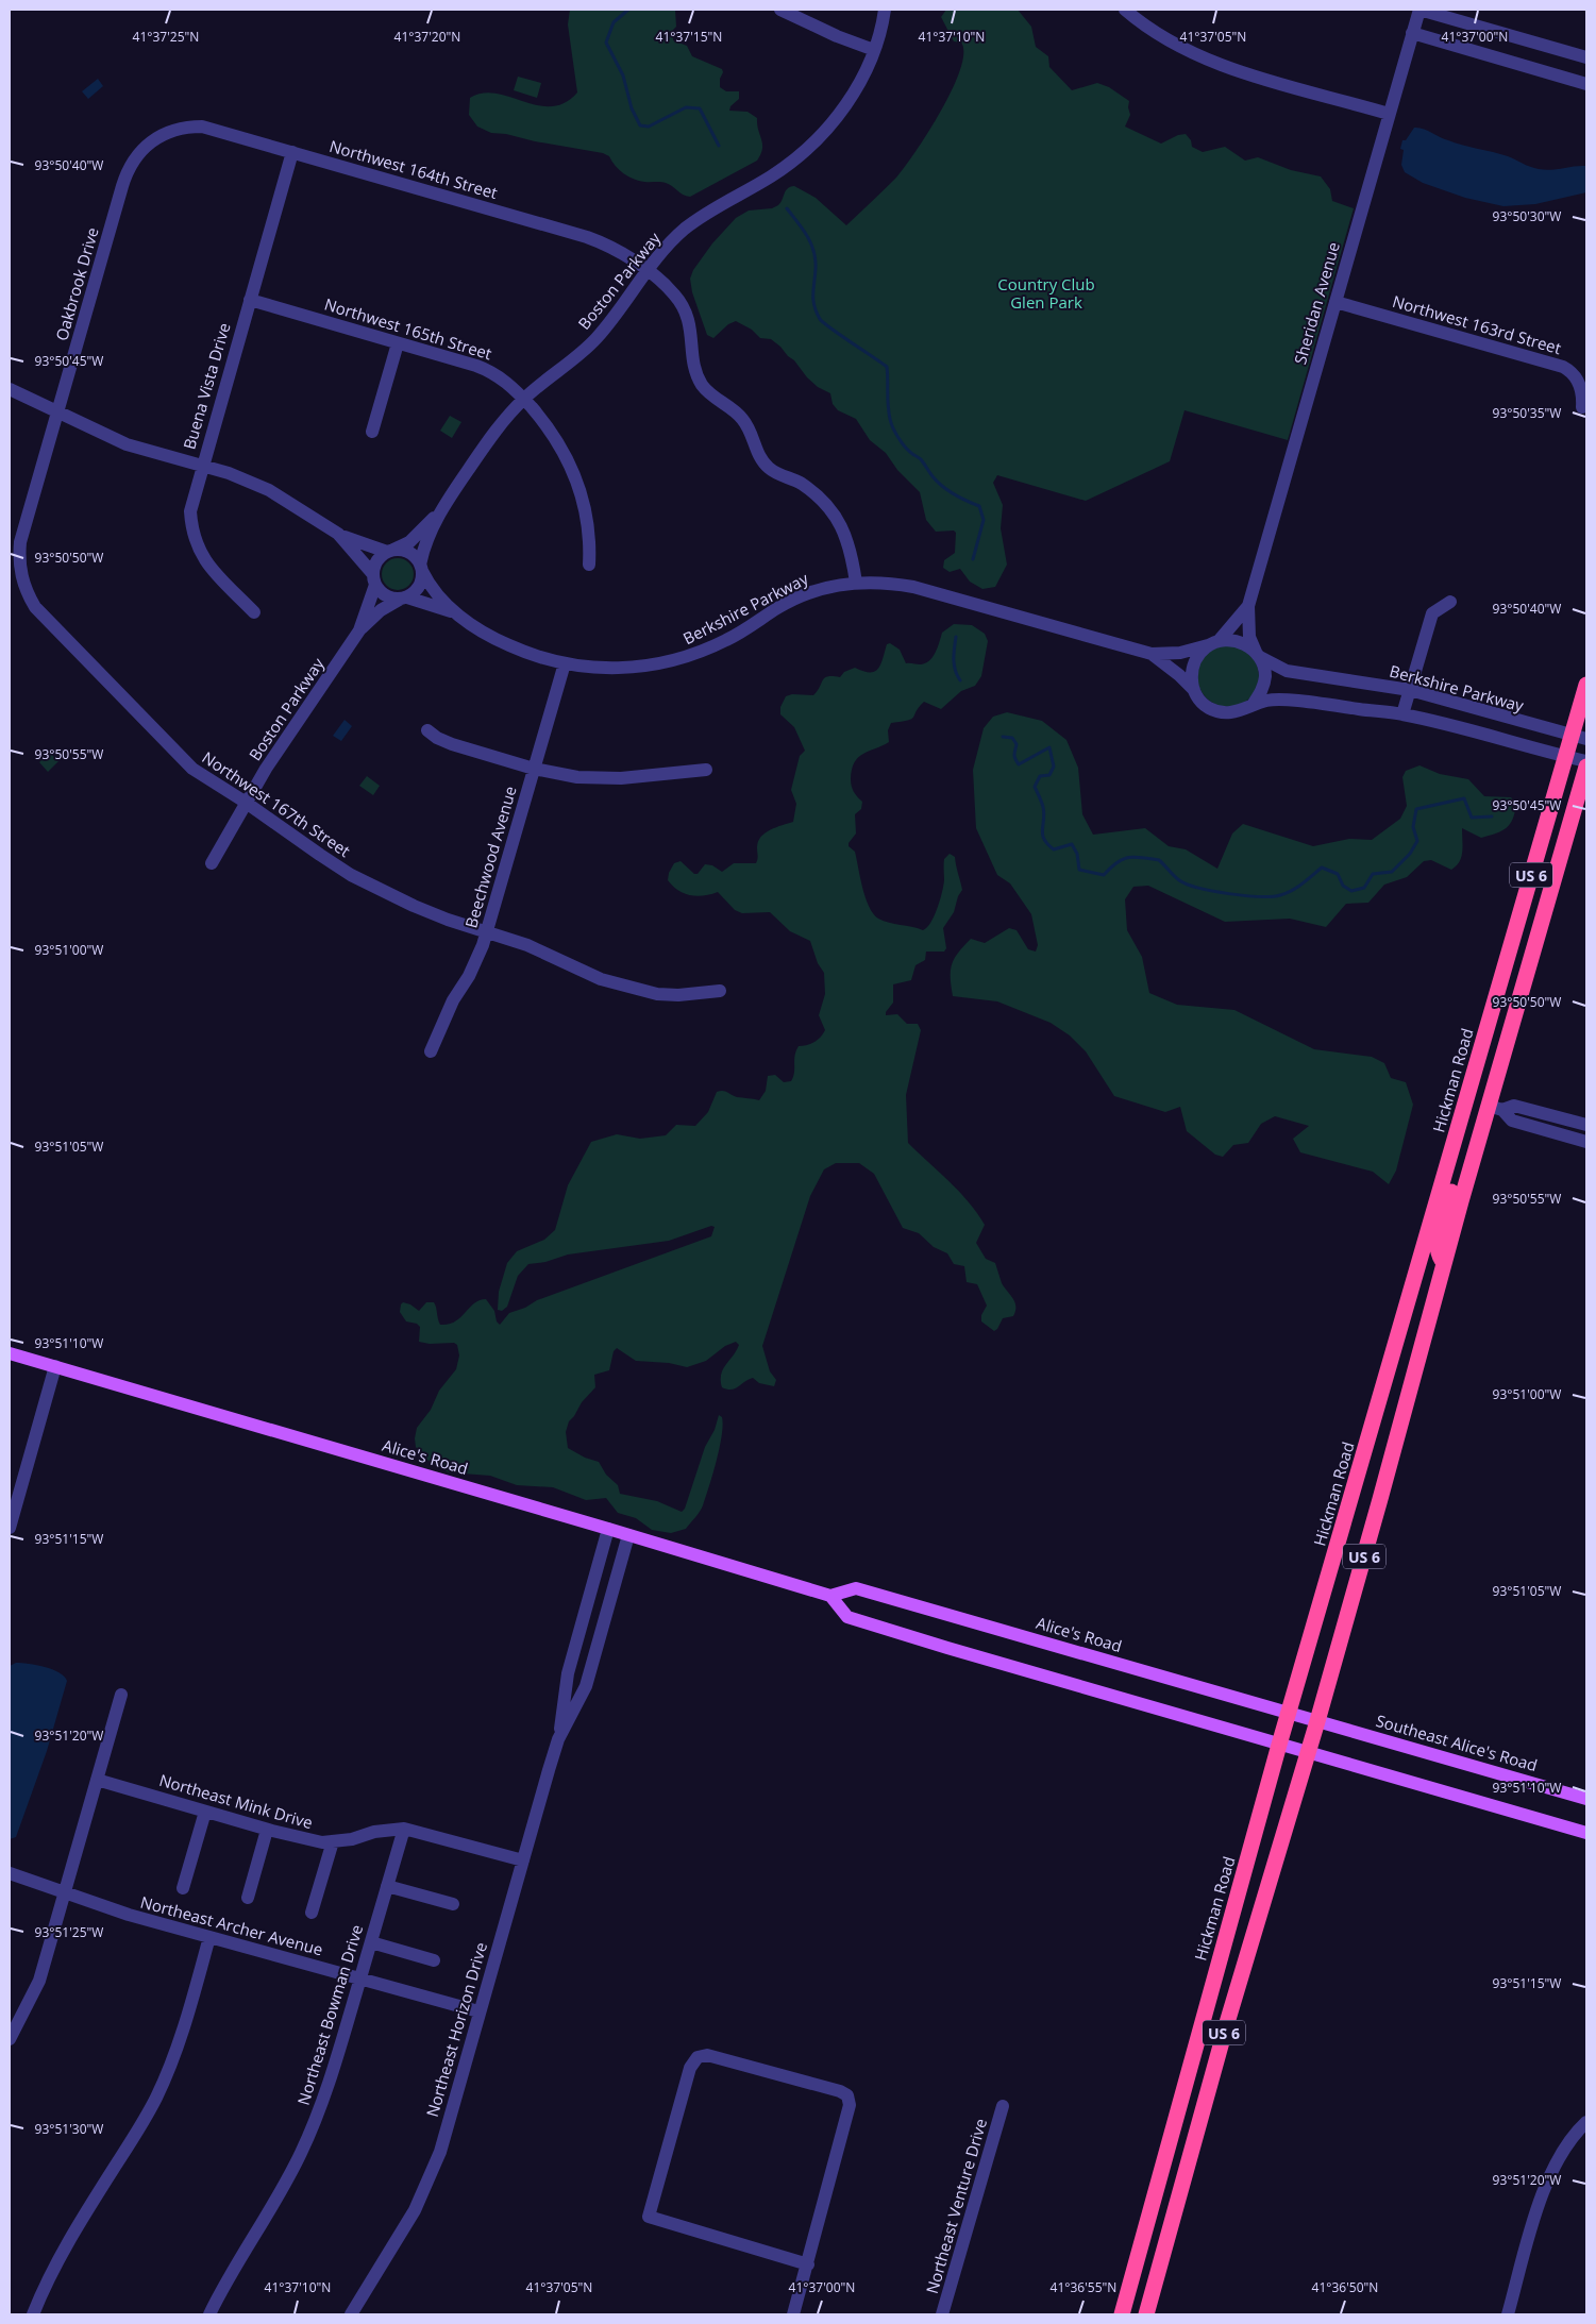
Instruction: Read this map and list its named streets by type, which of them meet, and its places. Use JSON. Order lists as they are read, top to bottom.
{
  "streets": {
    "highway": ["US 6", "Hickman Road"],
    "main road": ["Alice's Road", "Southeast Alice's Road"],
    "street": [
      "Northwest 164th Street",
      "Boston Parkway",
      "Oakbrook Drive",
      "Sheridan Avenue",
      "Northwest 163rd Street",
      "Northwest 165th Street",
      "Buena Vista Drive",
      "Berkshire Parkway",
      "Northwest 167th Street",
      "Beechwood Avenue",
      "Northeast Mink Drive",
      "Northeast Archer Avenue",
      "Northeast Bowman Drive",
      "Northeast Horizon Drive",
      "Northeast Venture Drive"
    ]
  },
  "crossings": [
    ["Northwest 164th Street", "Boston Parkway"],
    ["Northwest 164th Street", "Oakbrook Drive"],
    ["Northwest 164th Street", "Buena Vista Drive"],
    ["Northwest 164th Street", "Berkshire Parkway"],
    ["Boston Parkway", "Northwest 165th Street"],
    ["Boston Parkway", "Berkshire Parkway"],
    ["Boston Parkway", "Northwest 167th Street"],
    ["Oakbrook Drive", "Northwest 167th Street"],
    ["Sheridan Avenue", "Northwest 163rd Street"],
    ["Sheridan Avenue", "Berkshire Parkway"],
    ["Northwest 165th Street", "Buena Vista Drive"],
    ["Berkshire Parkway", "Beechwood Avenue"],
    ["Berkshire Parkway", "Hickman Road"],
    ["Northwest 167th Street", "Beechwood Avenue"],
    ["US 6", "Alice's Road"],
    ["US 6", "Southeast Alice's Road"],
    ["Hickman Road", "Alice's Road"],
    ["Alice's Road", "Southeast Alice's Road"],
    ["Alice's Road", "Northeast Horizon Drive"],
    ["Northeast Mink Drive", "Northeast Bowman Drive"],
    ["Northeast Mink Drive", "Northeast Horizon Drive"],
    ["Northeast Archer Avenue", "Northeast Bowman Drive"],
    ["Northeast Archer Avenue", "Northeast Horizon Drive"]
  ],
  "parks": ["Country Club Glen Park"],
  "coordinates": [
    "41°37'25\"N",
    "41°37'20\"N",
    "41°37'15\"N",
    "41°37'10\"N",
    "41°37'05\"N",
    "41°37'00\"N",
    "93°50'40\"W",
    "93°50'30\"W",
    "93°50'45\"W",
    "93°50'35\"W",
    "93°50'50\"W",
    "93°50'55\"W",
    "93°51'00\"W",
    "93°51'05\"W",
    "93°51'10\"W",
    "93°51'15\"W",
    "93°51'20\"W",
    "93°51'25\"W",
    "93°51'30\"W",
    "41°36'55\"N",
    "41°36'50\"N"
  ]
}
